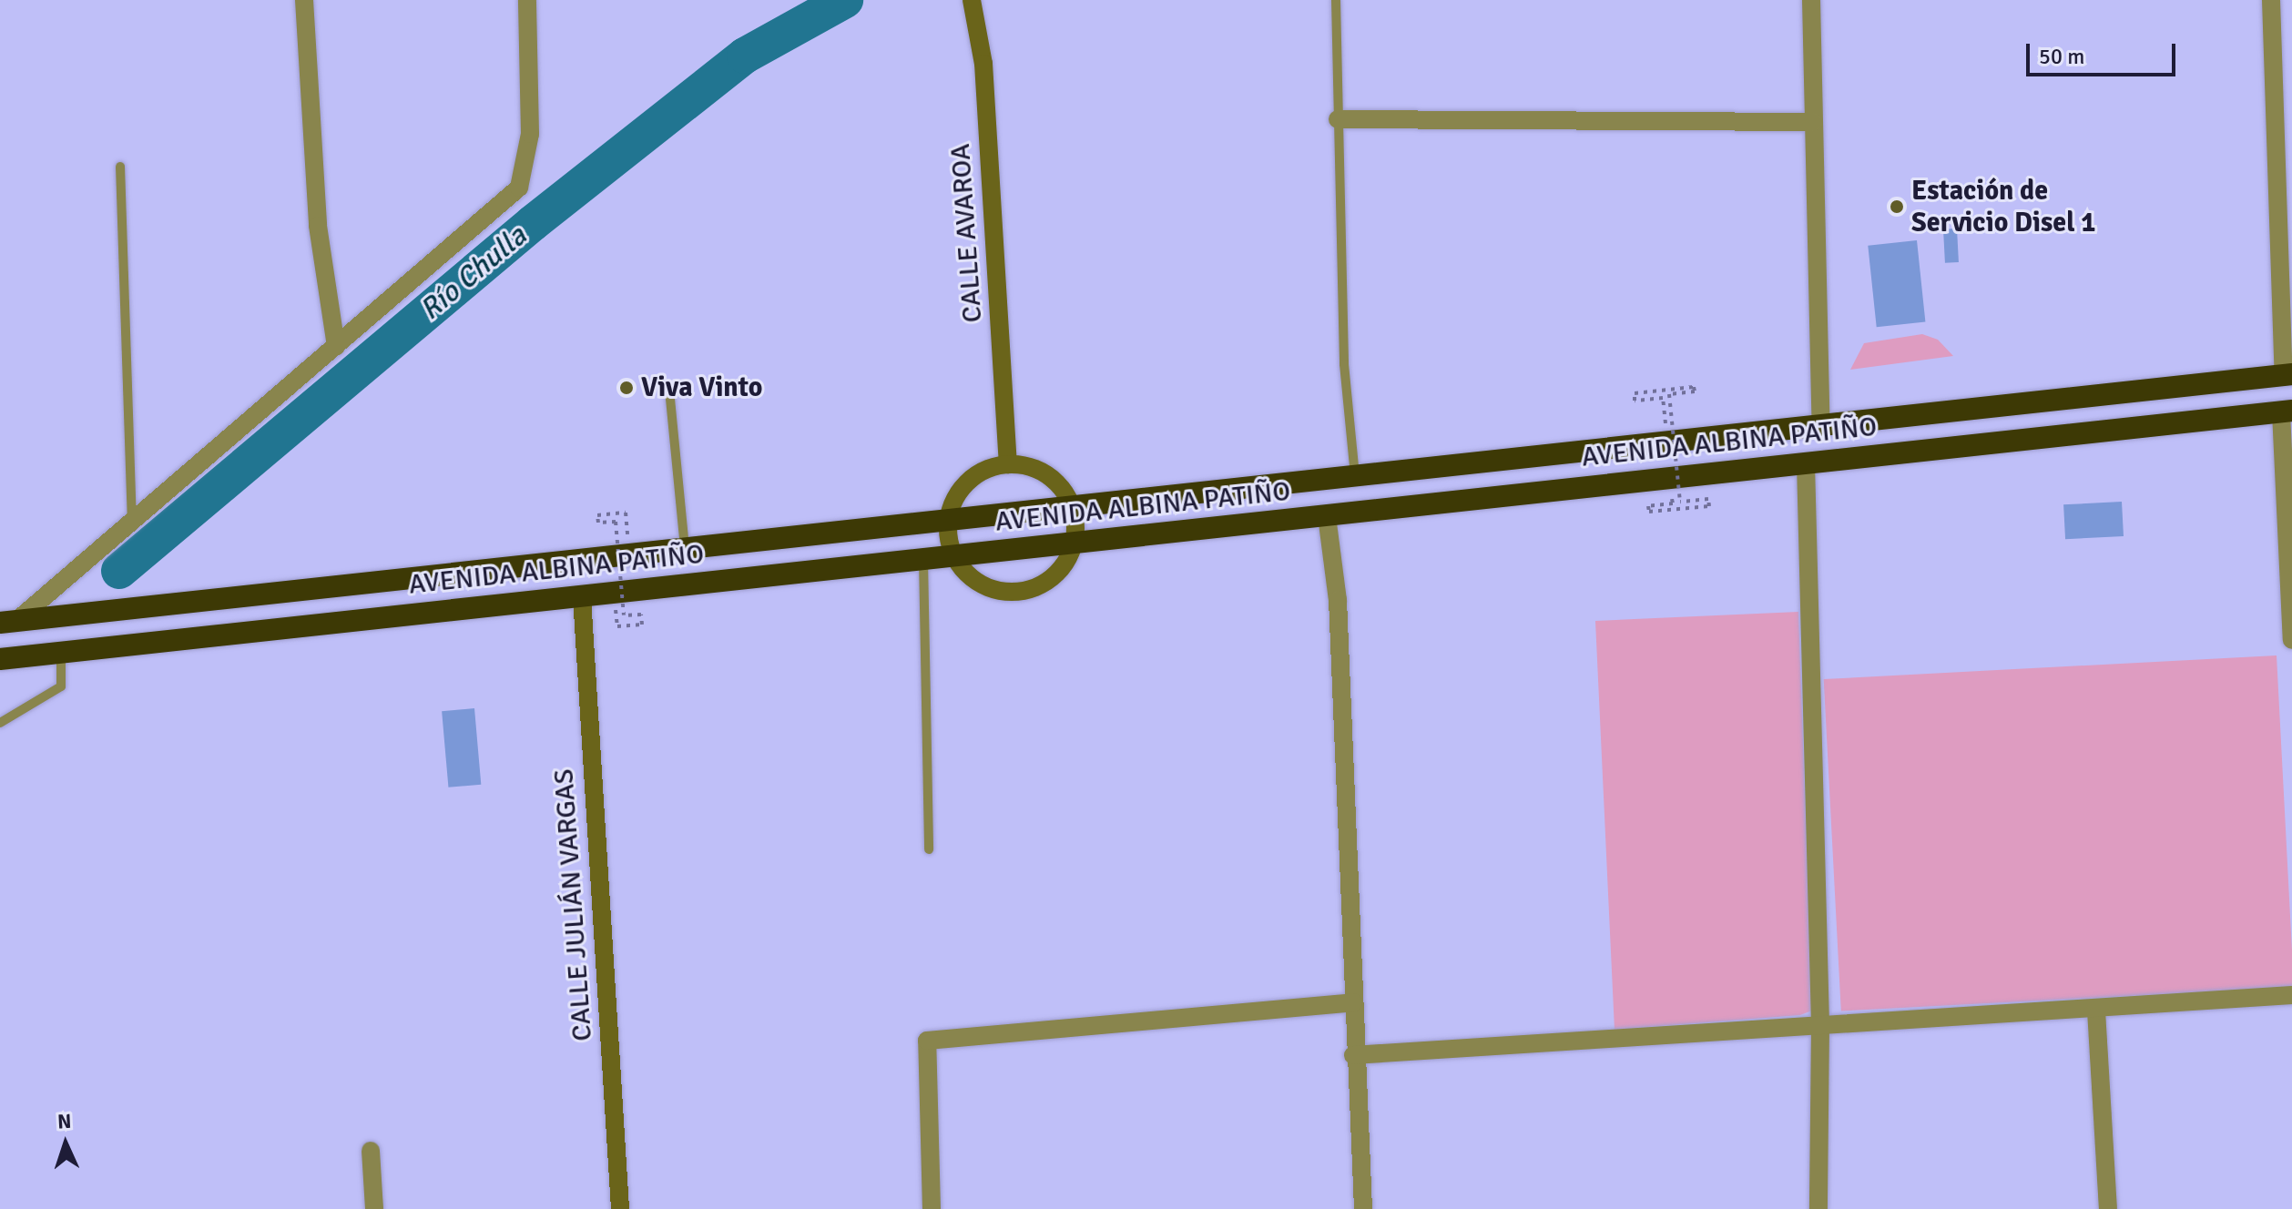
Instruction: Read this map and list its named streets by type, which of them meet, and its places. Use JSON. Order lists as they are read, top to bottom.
{
  "streets": {
    "highway": ["AVENIDA ALBINA PATIÑO"],
    "main road": ["CALLE AVAROA", "CALLE JULIÁN VARGAS"]
  },
  "crossings": [
    ["AVENIDA ALBINA PATIÑO", "CALLE JULIÁN VARGAS"]
  ],
  "water": ["Río Chulla"],
  "places": ["Estación de Servicio Disel 1", "Viva Vinto"],
  "scale_bar": "50 m",
  "north": "top"
}
